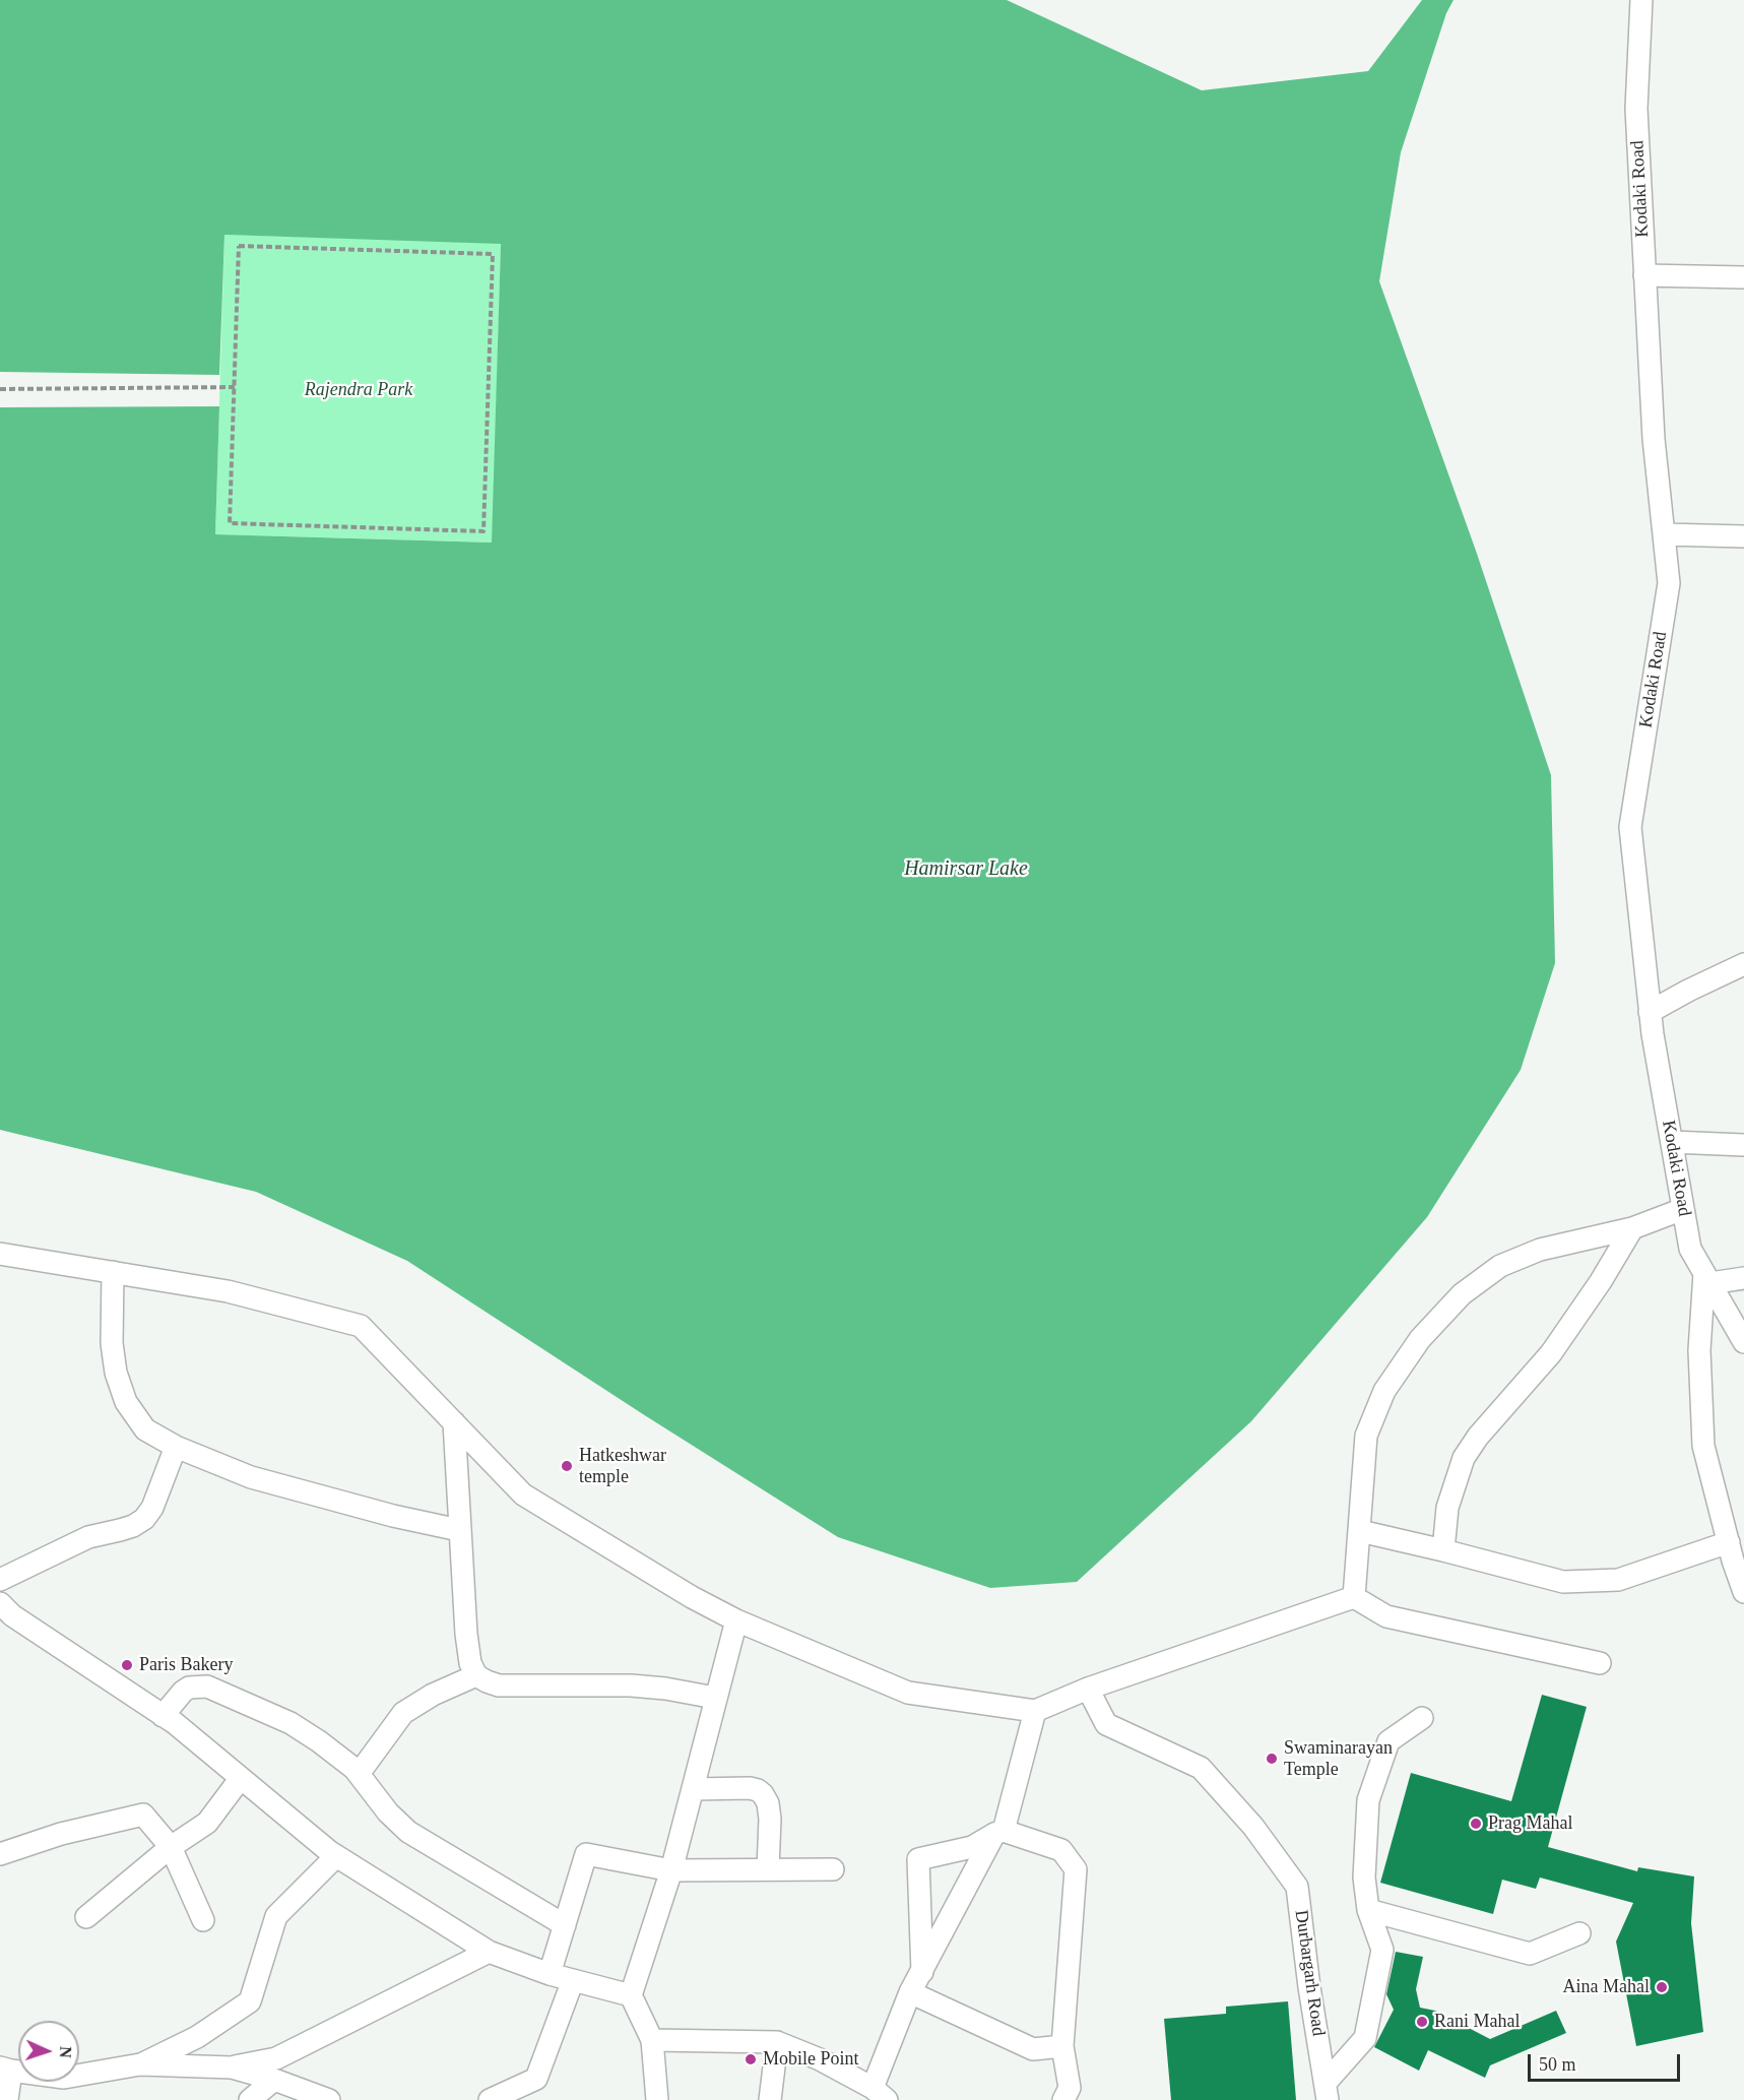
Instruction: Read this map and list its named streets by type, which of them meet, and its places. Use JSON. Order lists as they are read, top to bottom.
{
  "streets": {
    "street": ["Kodaki Road", "Durbargarh Road"]
  },
  "water": ["Hamirsar Lake"],
  "parks": ["Rajendra Park"],
  "places": [
    "Hatkeshwar temple",
    "Paris Bakery",
    "Swaminarayan Temple",
    "Prag Mahal",
    "Aina Mahal",
    "Rani Mahal",
    "Mobile Point"
  ],
  "scale_bar": "50 m",
  "north": "right"
}
